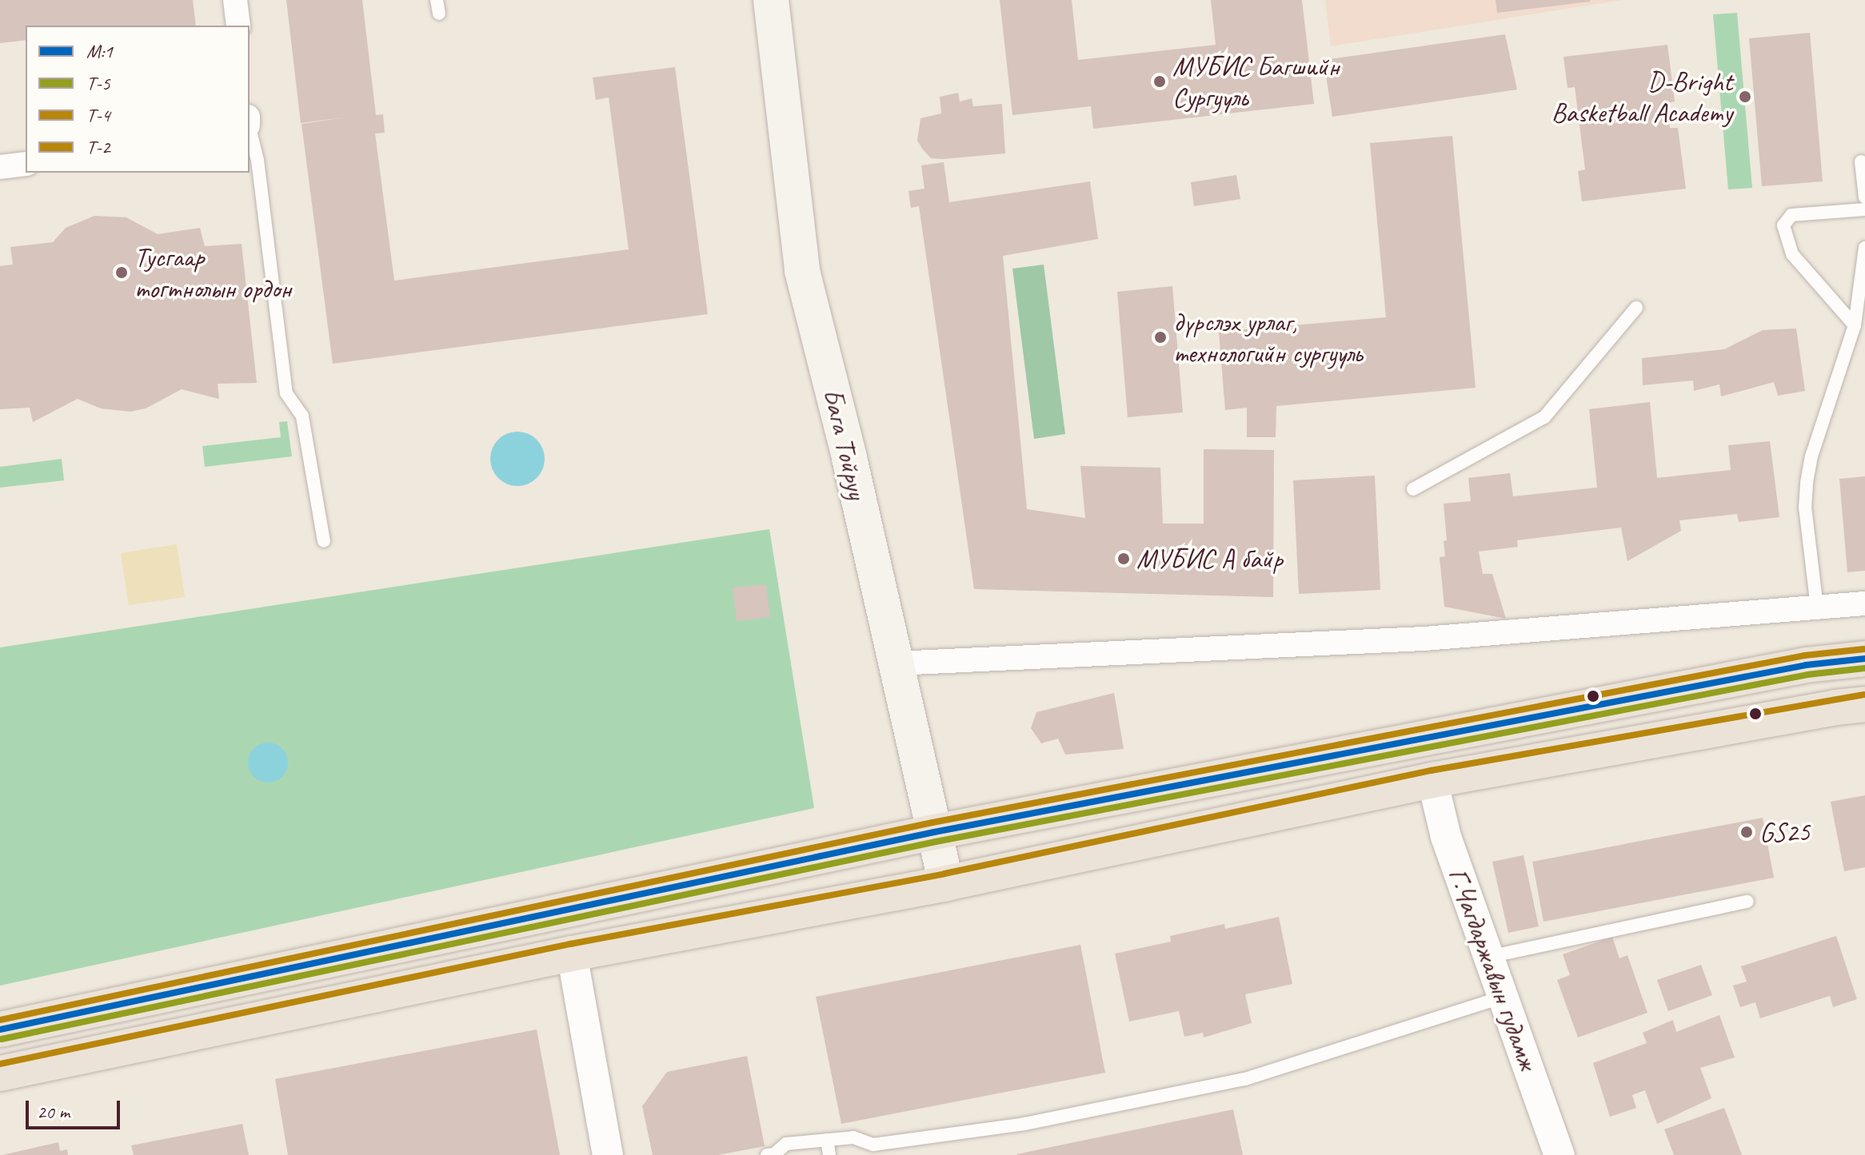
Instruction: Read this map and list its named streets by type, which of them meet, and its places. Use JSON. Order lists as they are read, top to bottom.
{
  "streets": {
    "main road": ["Бага Тойруу"],
    "street": ["Г.Чагдаржавын гудамж"]
  },
  "places": [
    "МУБИС Багшийн Сургууль",
    "D-Bright Basketball Academy",
    "Тусгаар тогтнолын ордон",
    "дүрслэх урлаг, технологийн сургууль",
    "МУБИС А байр",
    "GS25"
  ],
  "lines": [
    "transit line Т-4",
    "transit line М:1",
    "transit line Т-5",
    "transit line Т-2"
  ],
  "legend": [
    "М:1",
    "Т-5",
    "Т-4",
    "Т-2"
  ],
  "scale_bar": "20 m"
}
